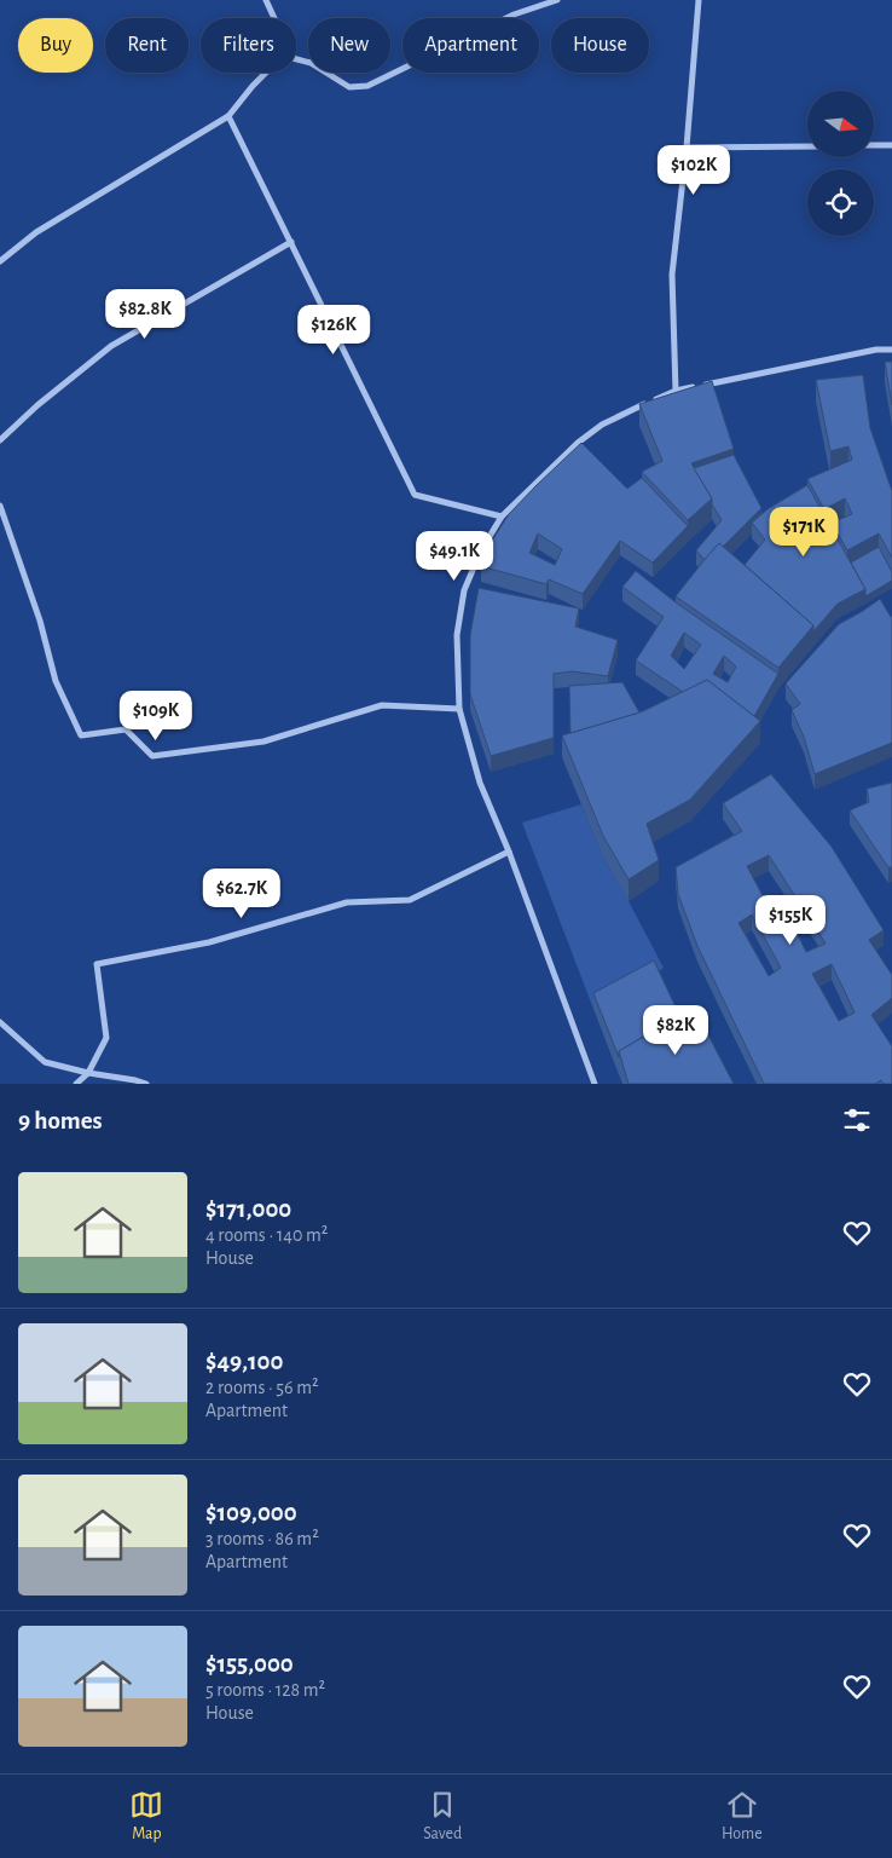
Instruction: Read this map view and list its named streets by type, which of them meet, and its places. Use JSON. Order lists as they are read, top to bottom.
{
  "north": "right",
  "page": {
    "chip": [
      "Buy",
      "Rent",
      "Filters",
      "New",
      "Apartment",
      "House"
    ],
    "price": [
      "$102K",
      "$82.8K",
      "$126K",
      "$171K",
      "$49.1K",
      "$109K",
      "$62.7K",
      "$155K",
      "$82K"
    ],
    "heading": "9 homes",
    "list": [
      {
        "name": "$171,000",
        "note": "4 rooms · 140 m² · House"
      },
      {
        "name": "$49,100",
        "note": "2 rooms · 56 m² · Apartment"
      },
      {
        "name": "$109,000",
        "note": "3 rooms · 86 m² · Apartment"
      },
      {
        "name": "$155,000",
        "note": "5 rooms · 128 m² · House"
      }
    ],
    "tabs": ["Map", "Saved", "Home"]
  }
}
